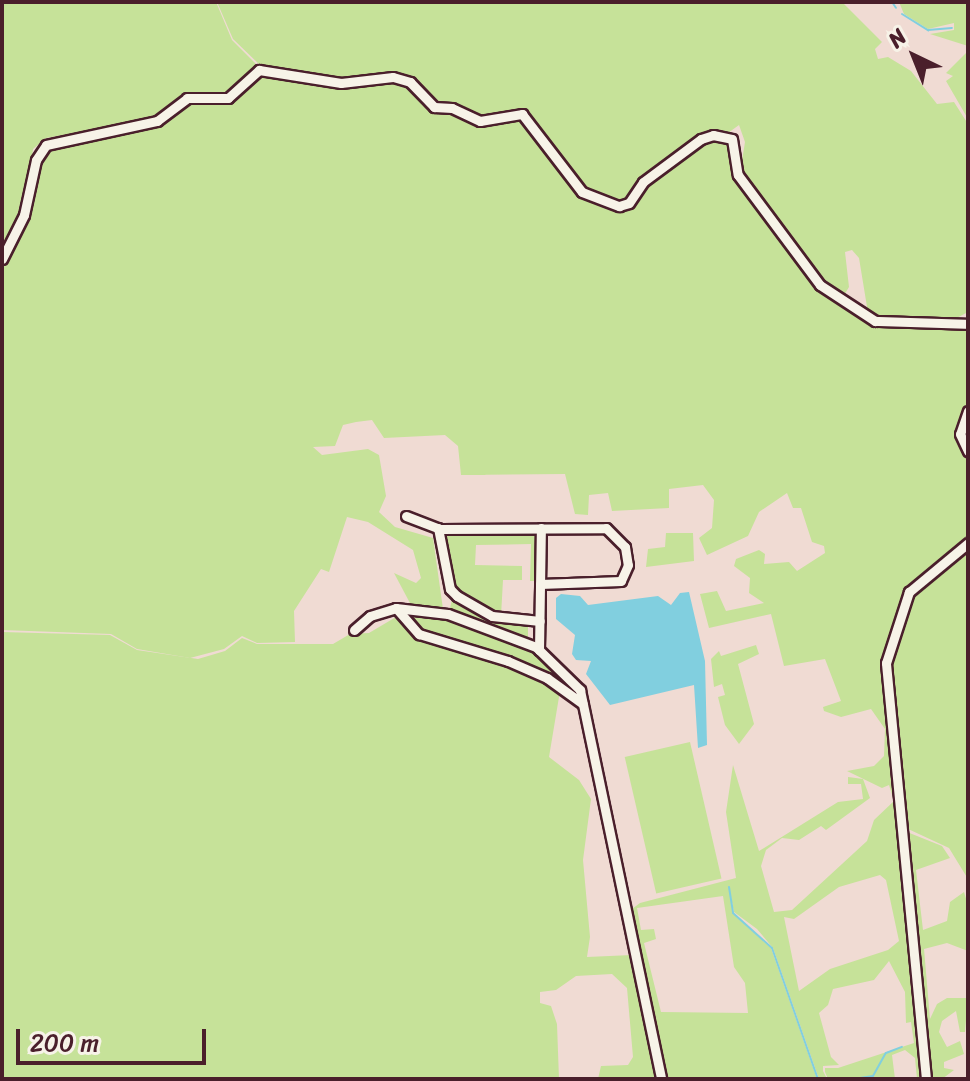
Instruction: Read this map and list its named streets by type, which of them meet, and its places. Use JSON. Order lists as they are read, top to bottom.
{
  "scale_bar": "200 m",
  "north": "top left"
}
